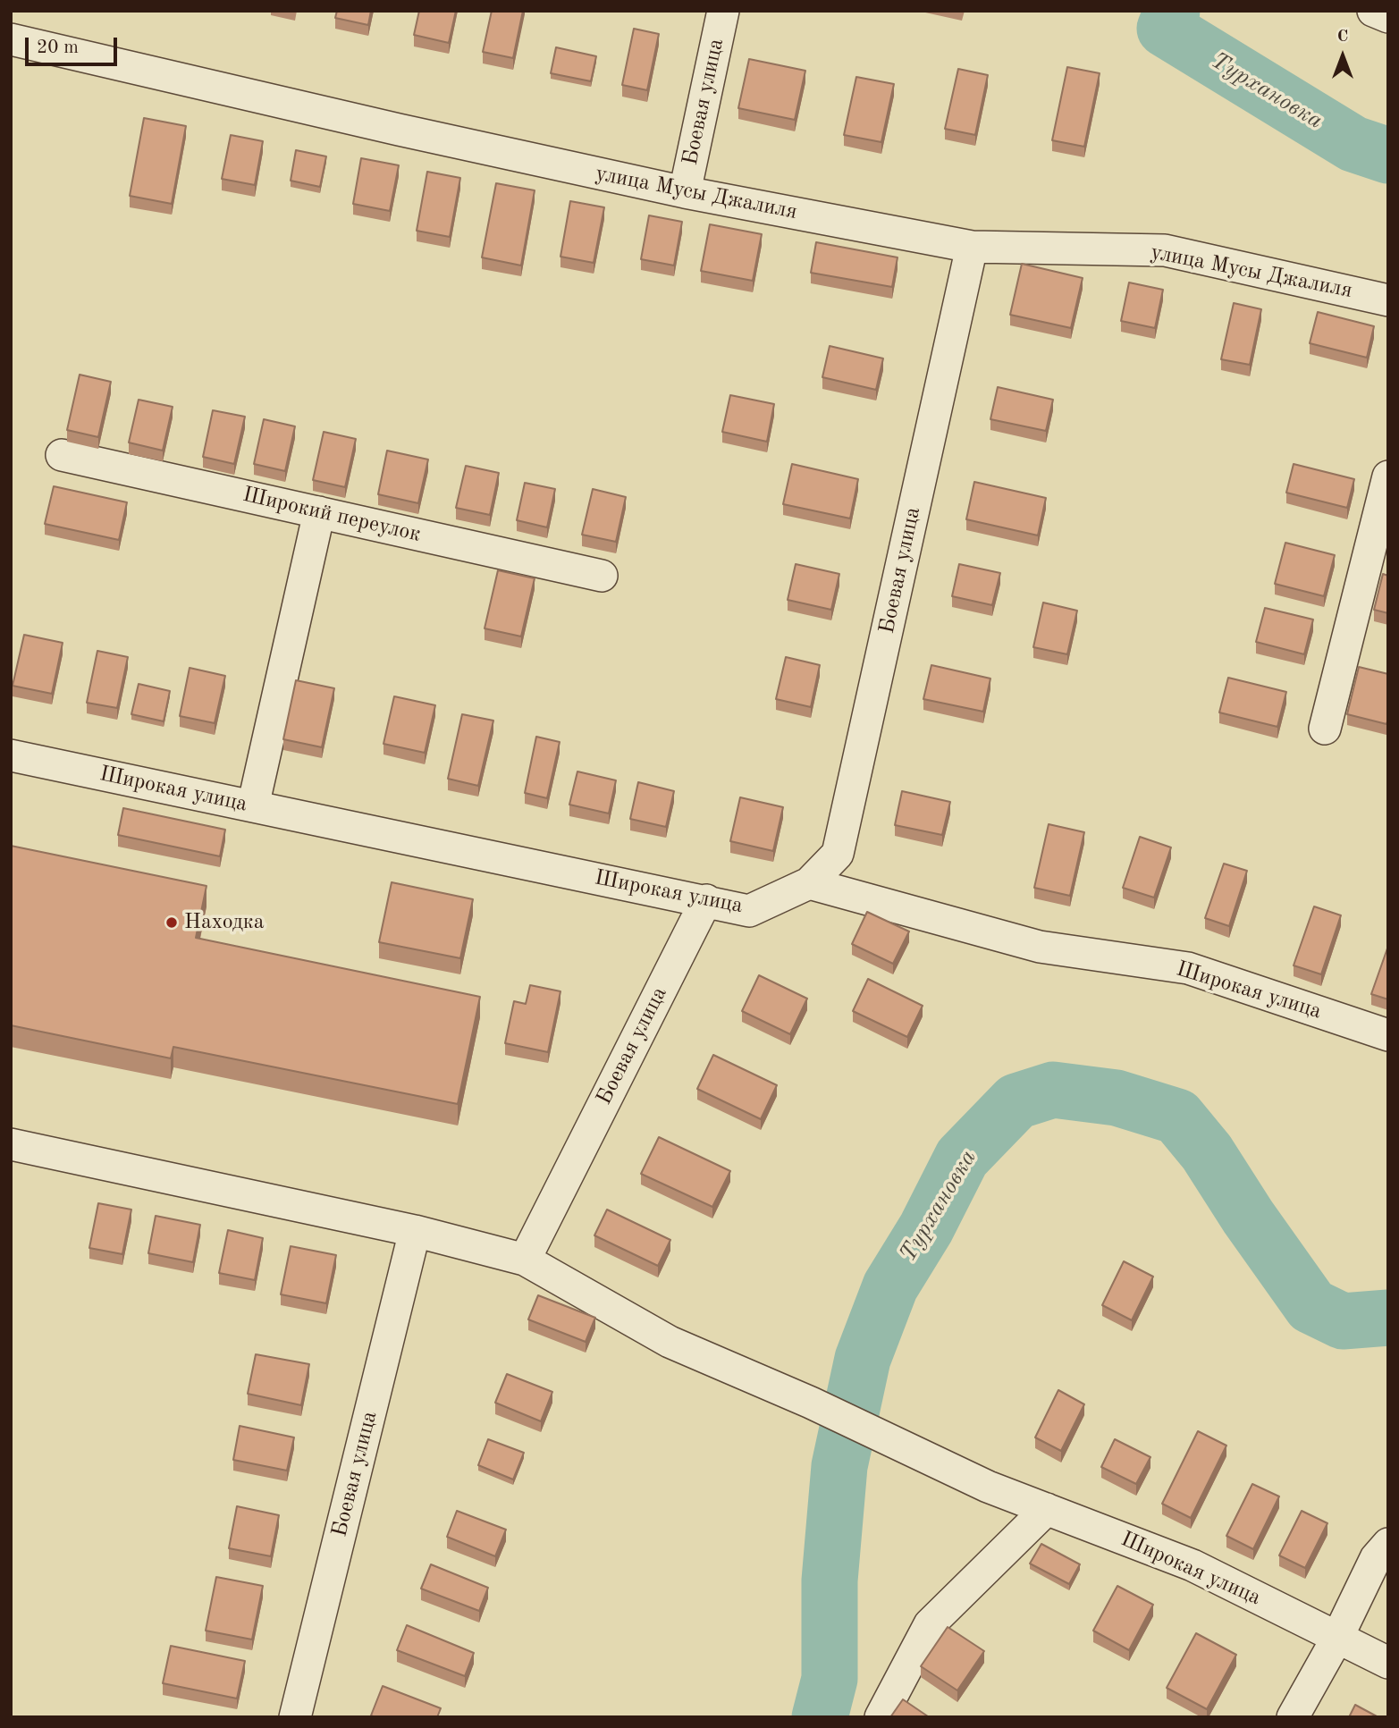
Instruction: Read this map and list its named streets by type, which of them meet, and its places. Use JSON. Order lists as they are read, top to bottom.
{
  "streets": {
    "street": [
      "Боевая улица",
      "улица Мусы Джалиля",
      "Широкий переулок",
      "Широкая улица"
    ]
  },
  "crossings": [
    ["Боевая улица", "улица Мусы Джалиля"],
    ["Боевая улица", "Широкая улица"]
  ],
  "water": ["Турхановка"],
  "places": ["Находка"],
  "scale_bar": "20 m",
  "north": "top"
}
